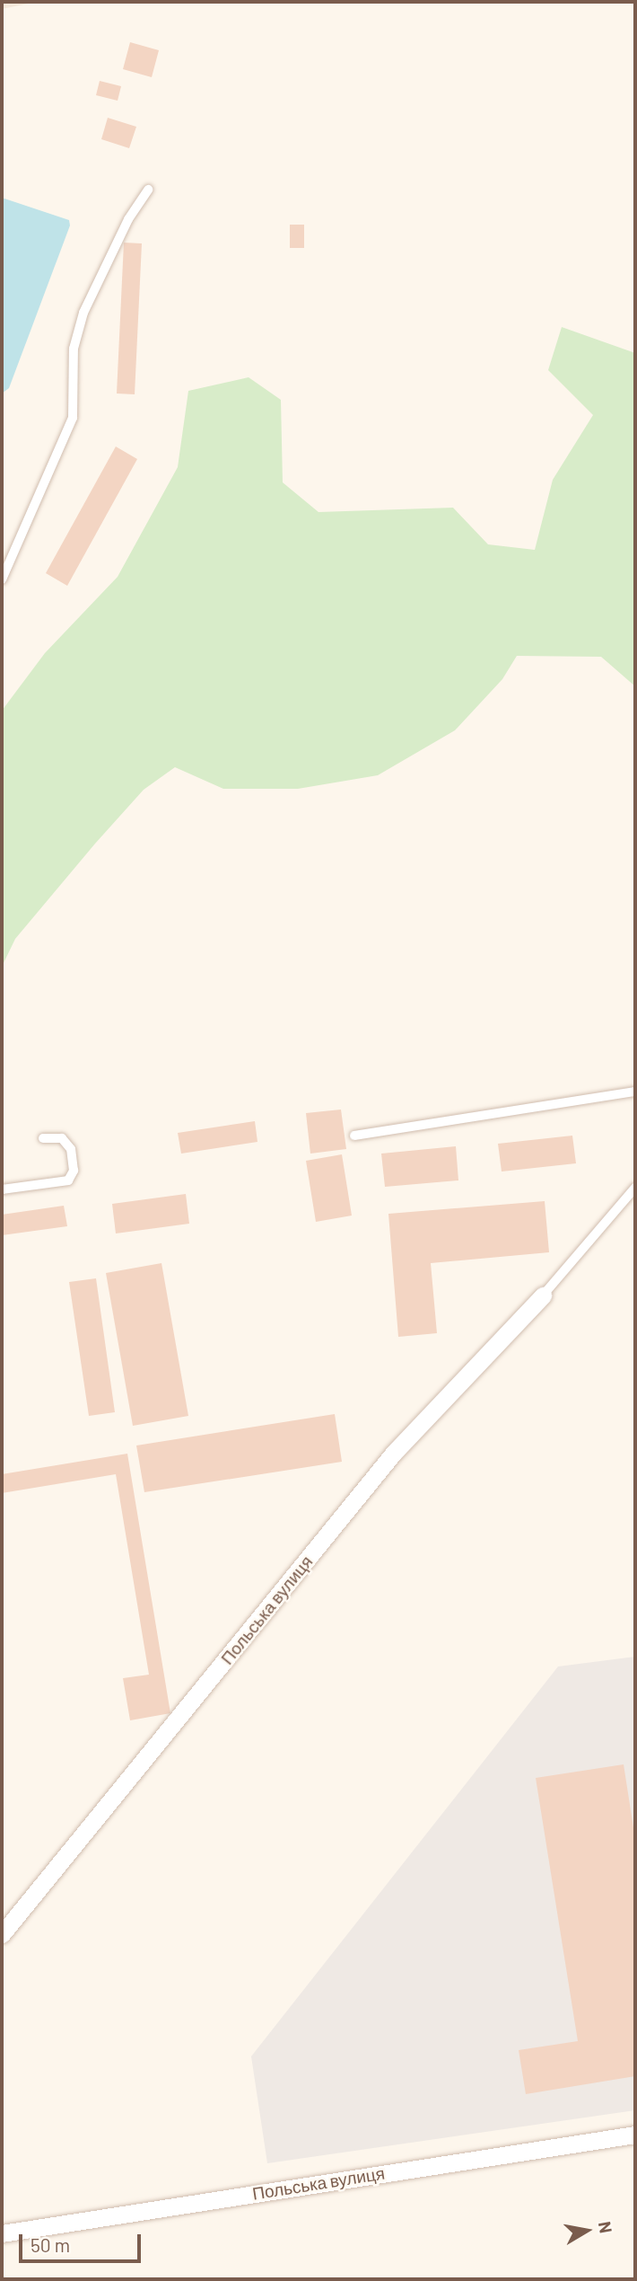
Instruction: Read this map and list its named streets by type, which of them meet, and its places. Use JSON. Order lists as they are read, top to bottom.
{
  "streets": {
    "street": ["Польська вулиця"]
  },
  "scale_bar": "50 m",
  "north": "right"
}
